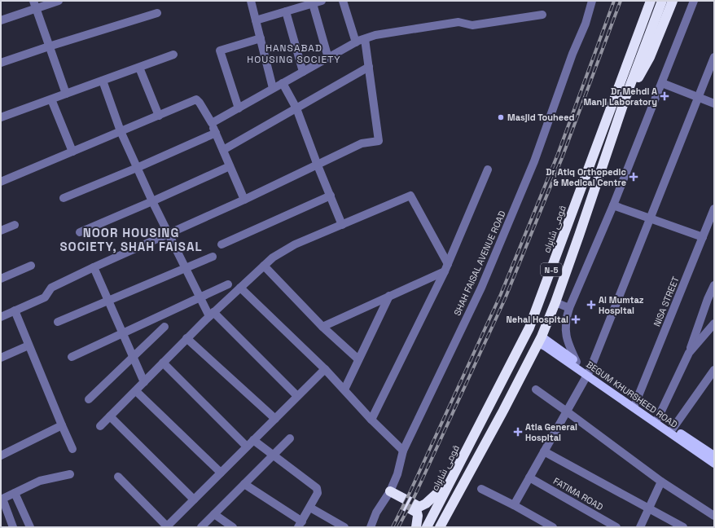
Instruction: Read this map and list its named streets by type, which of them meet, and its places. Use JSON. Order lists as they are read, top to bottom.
{
  "streets": {
    "highway": ["قومی شاہراہ", "N-5"],
    "main road": ["BEGUM KHURSHEED ROAD"],
    "street": ["SHAH FAISAL AVENUE ROAD", "NISA STREET", "FATIMA ROAD"]
  },
  "crossings": [
    ["N-5", "BEGUM KHURSHEED ROAD"],
    ["NISA STREET", "BEGUM KHURSHEED ROAD"]
  ],
  "districts": ["HANSABAD HOUSING SOCIETY", "NOOR HOUSING SOCIETY, SHAH FAISAL"],
  "places": {
    "health": [
      "Dr Mehdi A Manji Laboratory",
      "Dr Atiq Orthopedic & Medical Centre",
      "Al Mumtaz Hospital",
      "Nehal Hospital",
      "Atia General Hospital"
    ],
    "other": ["Masjid Touheed"]
  }
}
